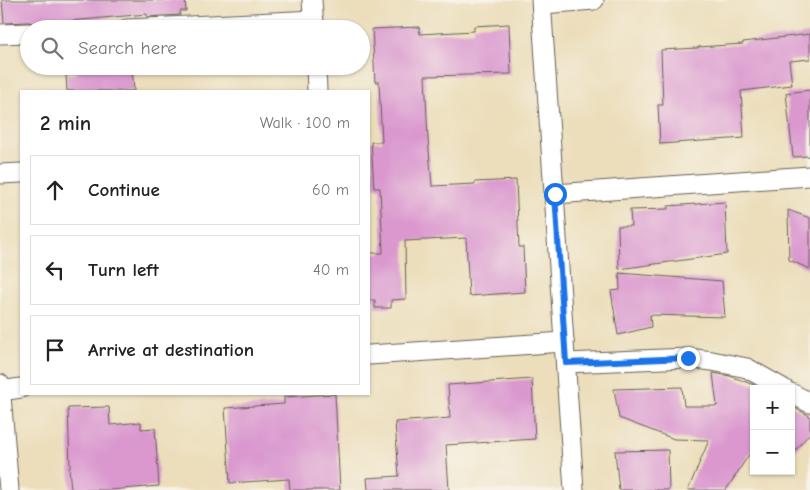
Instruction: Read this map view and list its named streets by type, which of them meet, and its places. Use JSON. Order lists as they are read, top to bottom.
{
  "page": {
    "search": "Search here",
    "heading": ["2 min", "Walk · 100 m"],
    "list": [
      ["Continue", "60 m"],
      ["Turn left", "40 m"],
      "Arrive at destination"
    ],
    "map_buttons": ["+", "−"]
  }
}
